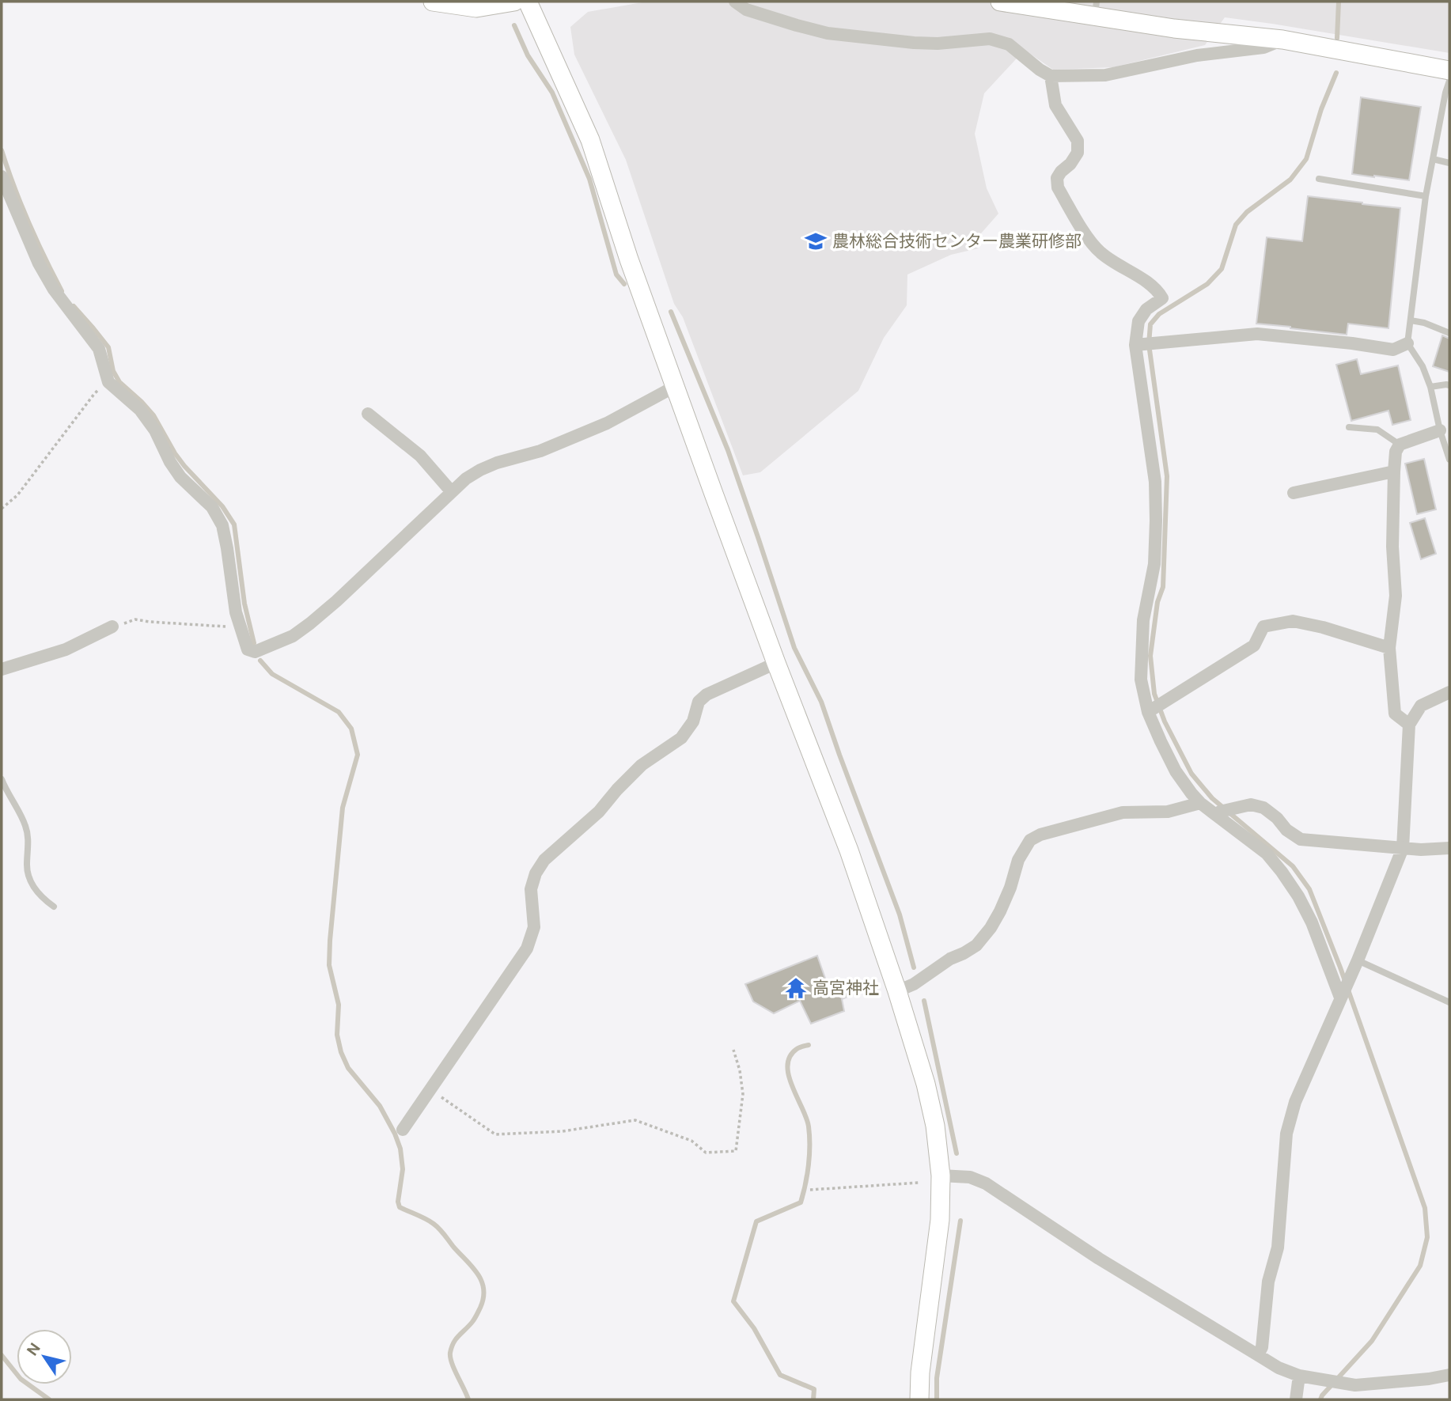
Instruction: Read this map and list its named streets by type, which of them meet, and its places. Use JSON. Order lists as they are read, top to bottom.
{
  "places": {
    "school or university": ["農林総合技術センター農業研修部"],
    "temple": ["高宮神社"]
  },
  "north": "top left"
}
